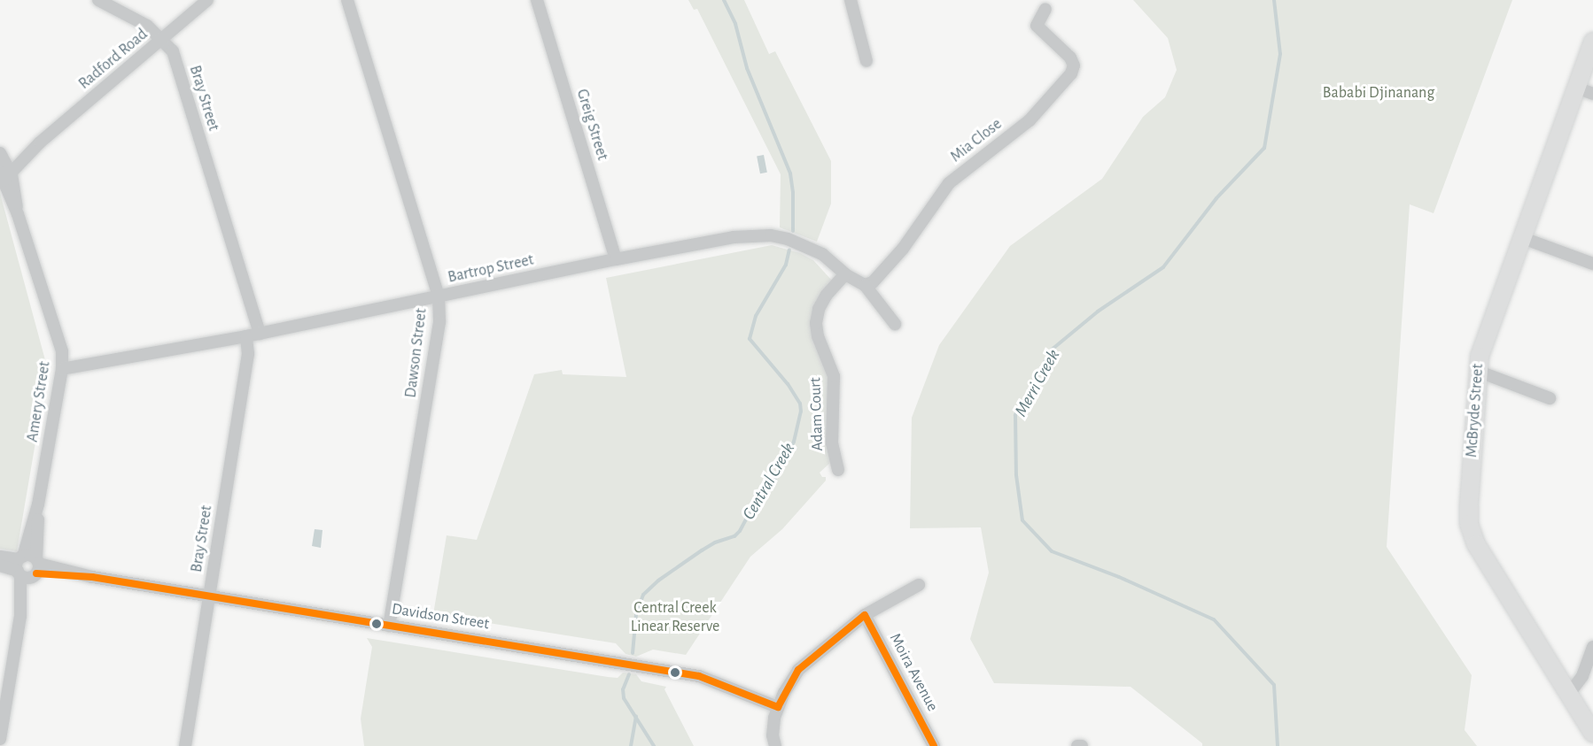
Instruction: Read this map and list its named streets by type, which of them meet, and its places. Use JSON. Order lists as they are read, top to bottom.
{
  "streets": {
    "street": [
      "Radford Road",
      "Bray Street",
      "Greig Street",
      "Mia Close",
      "Bartrop Street",
      "Dawson Street",
      "Amery Street",
      "McBryde Street",
      "Adam Court",
      "Davidson Street",
      "Moira Avenue"
    ]
  },
  "crossings": [
    ["Radford Road", "Bray Street"],
    ["Radford Road", "Amery Street"],
    ["Bray Street", "Bartrop Street"],
    ["Bray Street", "Davidson Street"],
    ["Greig Street", "Bartrop Street"],
    ["Mia Close", "Bartrop Street"],
    ["Bartrop Street", "Dawson Street"],
    ["Bartrop Street", "Amery Street"],
    ["Bartrop Street", "Adam Court"],
    ["Dawson Street", "Davidson Street"],
    ["Amery Street", "Davidson Street"]
  ],
  "water": ["Merri Creek", "Central Creek"],
  "parks": ["Bababi Djinanang", "Central Creek Linear Reserve"]
}
